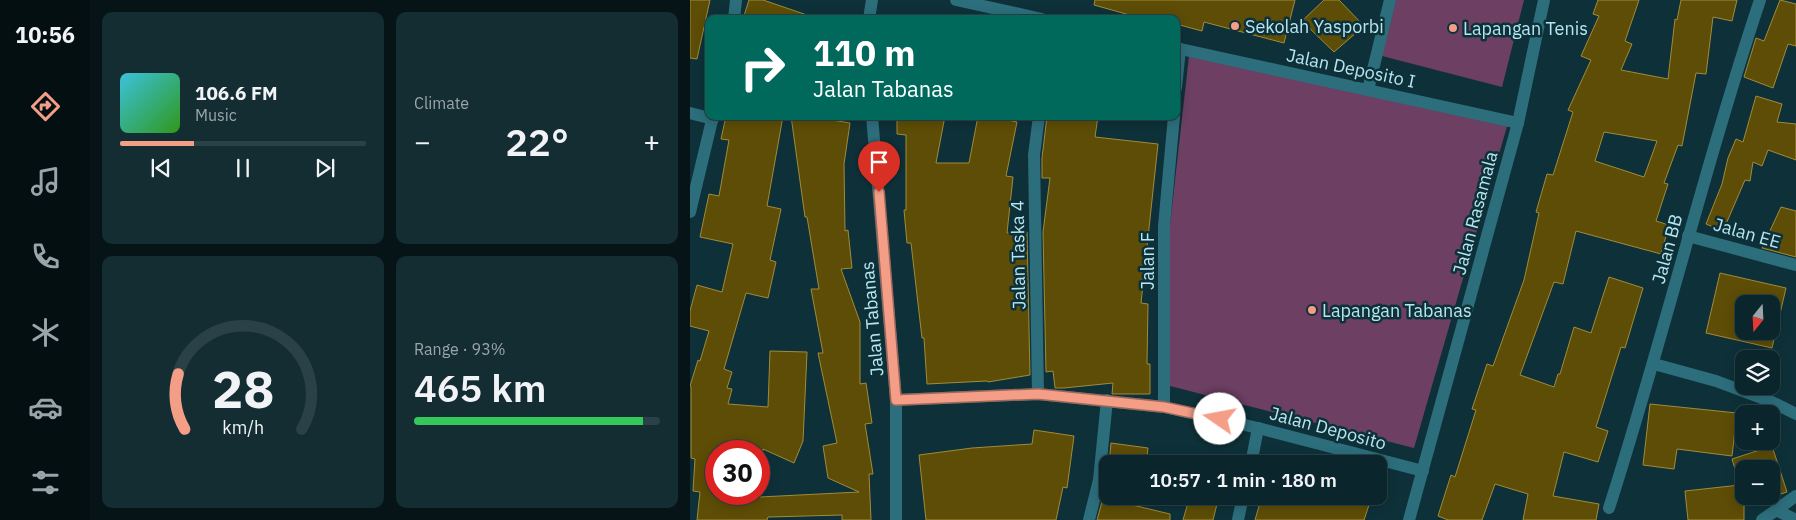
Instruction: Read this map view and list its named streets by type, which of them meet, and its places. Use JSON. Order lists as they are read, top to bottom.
{
  "streets": {
    "street": [
      "Jalan Deposito I",
      "Jalan Rasamala",
      "Jalan EE",
      "Jalan BB",
      "Jalan Taska 4",
      "Jalan F",
      "Jalan Tabanas",
      "Jalan Deposito"
    ]
  },
  "crossings": [
    ["Jalan Deposito I", "Jalan Rasamala"],
    ["Jalan Rasamala", "Jalan Deposito"],
    ["Jalan EE", "Jalan BB"],
    ["Jalan Taska 4", "Jalan Deposito"],
    ["Jalan F", "Jalan Deposito"],
    ["Jalan Tabanas", "Jalan Deposito"]
  ],
  "places": ["Sekolah Yasporbi", "Lapangan Tenis", "Lapangan Tabanas"],
  "north": "bottom",
  "page": {
    "tabs": "10:56",
    "tile": [
      "Climate",
      ["Range · 93%", "465 km"]
    ],
    "turn": ["110 m", "Jalan Tabanas"],
    "song": ["106.6 FM", "Music"],
    "heat": ["−", "22°", "+"],
    "map_buttons": ["+", "−"],
    "limit": "30",
    "trip": "10:57 · 1 min · 180 m",
    "gauge": ["28", "km/h"]
  }
}
